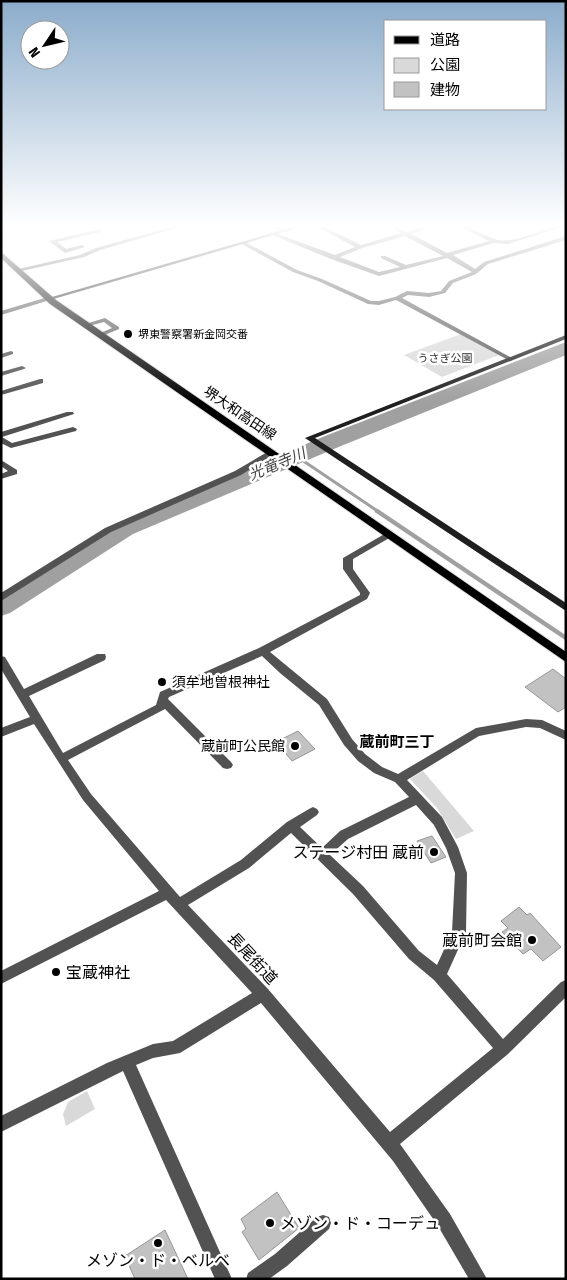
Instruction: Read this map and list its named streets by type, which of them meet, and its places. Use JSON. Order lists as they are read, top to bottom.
{
  "streets": {
    "main road": ["堺大和高田線"],
    "street": ["長尾街道"]
  },
  "districts": ["蔵前町三丁"],
  "water": ["光竜寺川"],
  "parks": ["うさぎ公園"],
  "places": [
    "堺東警察署新金岡交番",
    "須牟地曽根神社",
    "蔵前町公民館",
    "ステージ村田 蔵前",
    "蔵前町会館",
    "宝蔵神社",
    "メゾン・ド・コーデュ",
    "メゾン・ド・ベルベ"
  ],
  "legend": ["道路", "公園", "建物"],
  "north": "bottom left"
}
